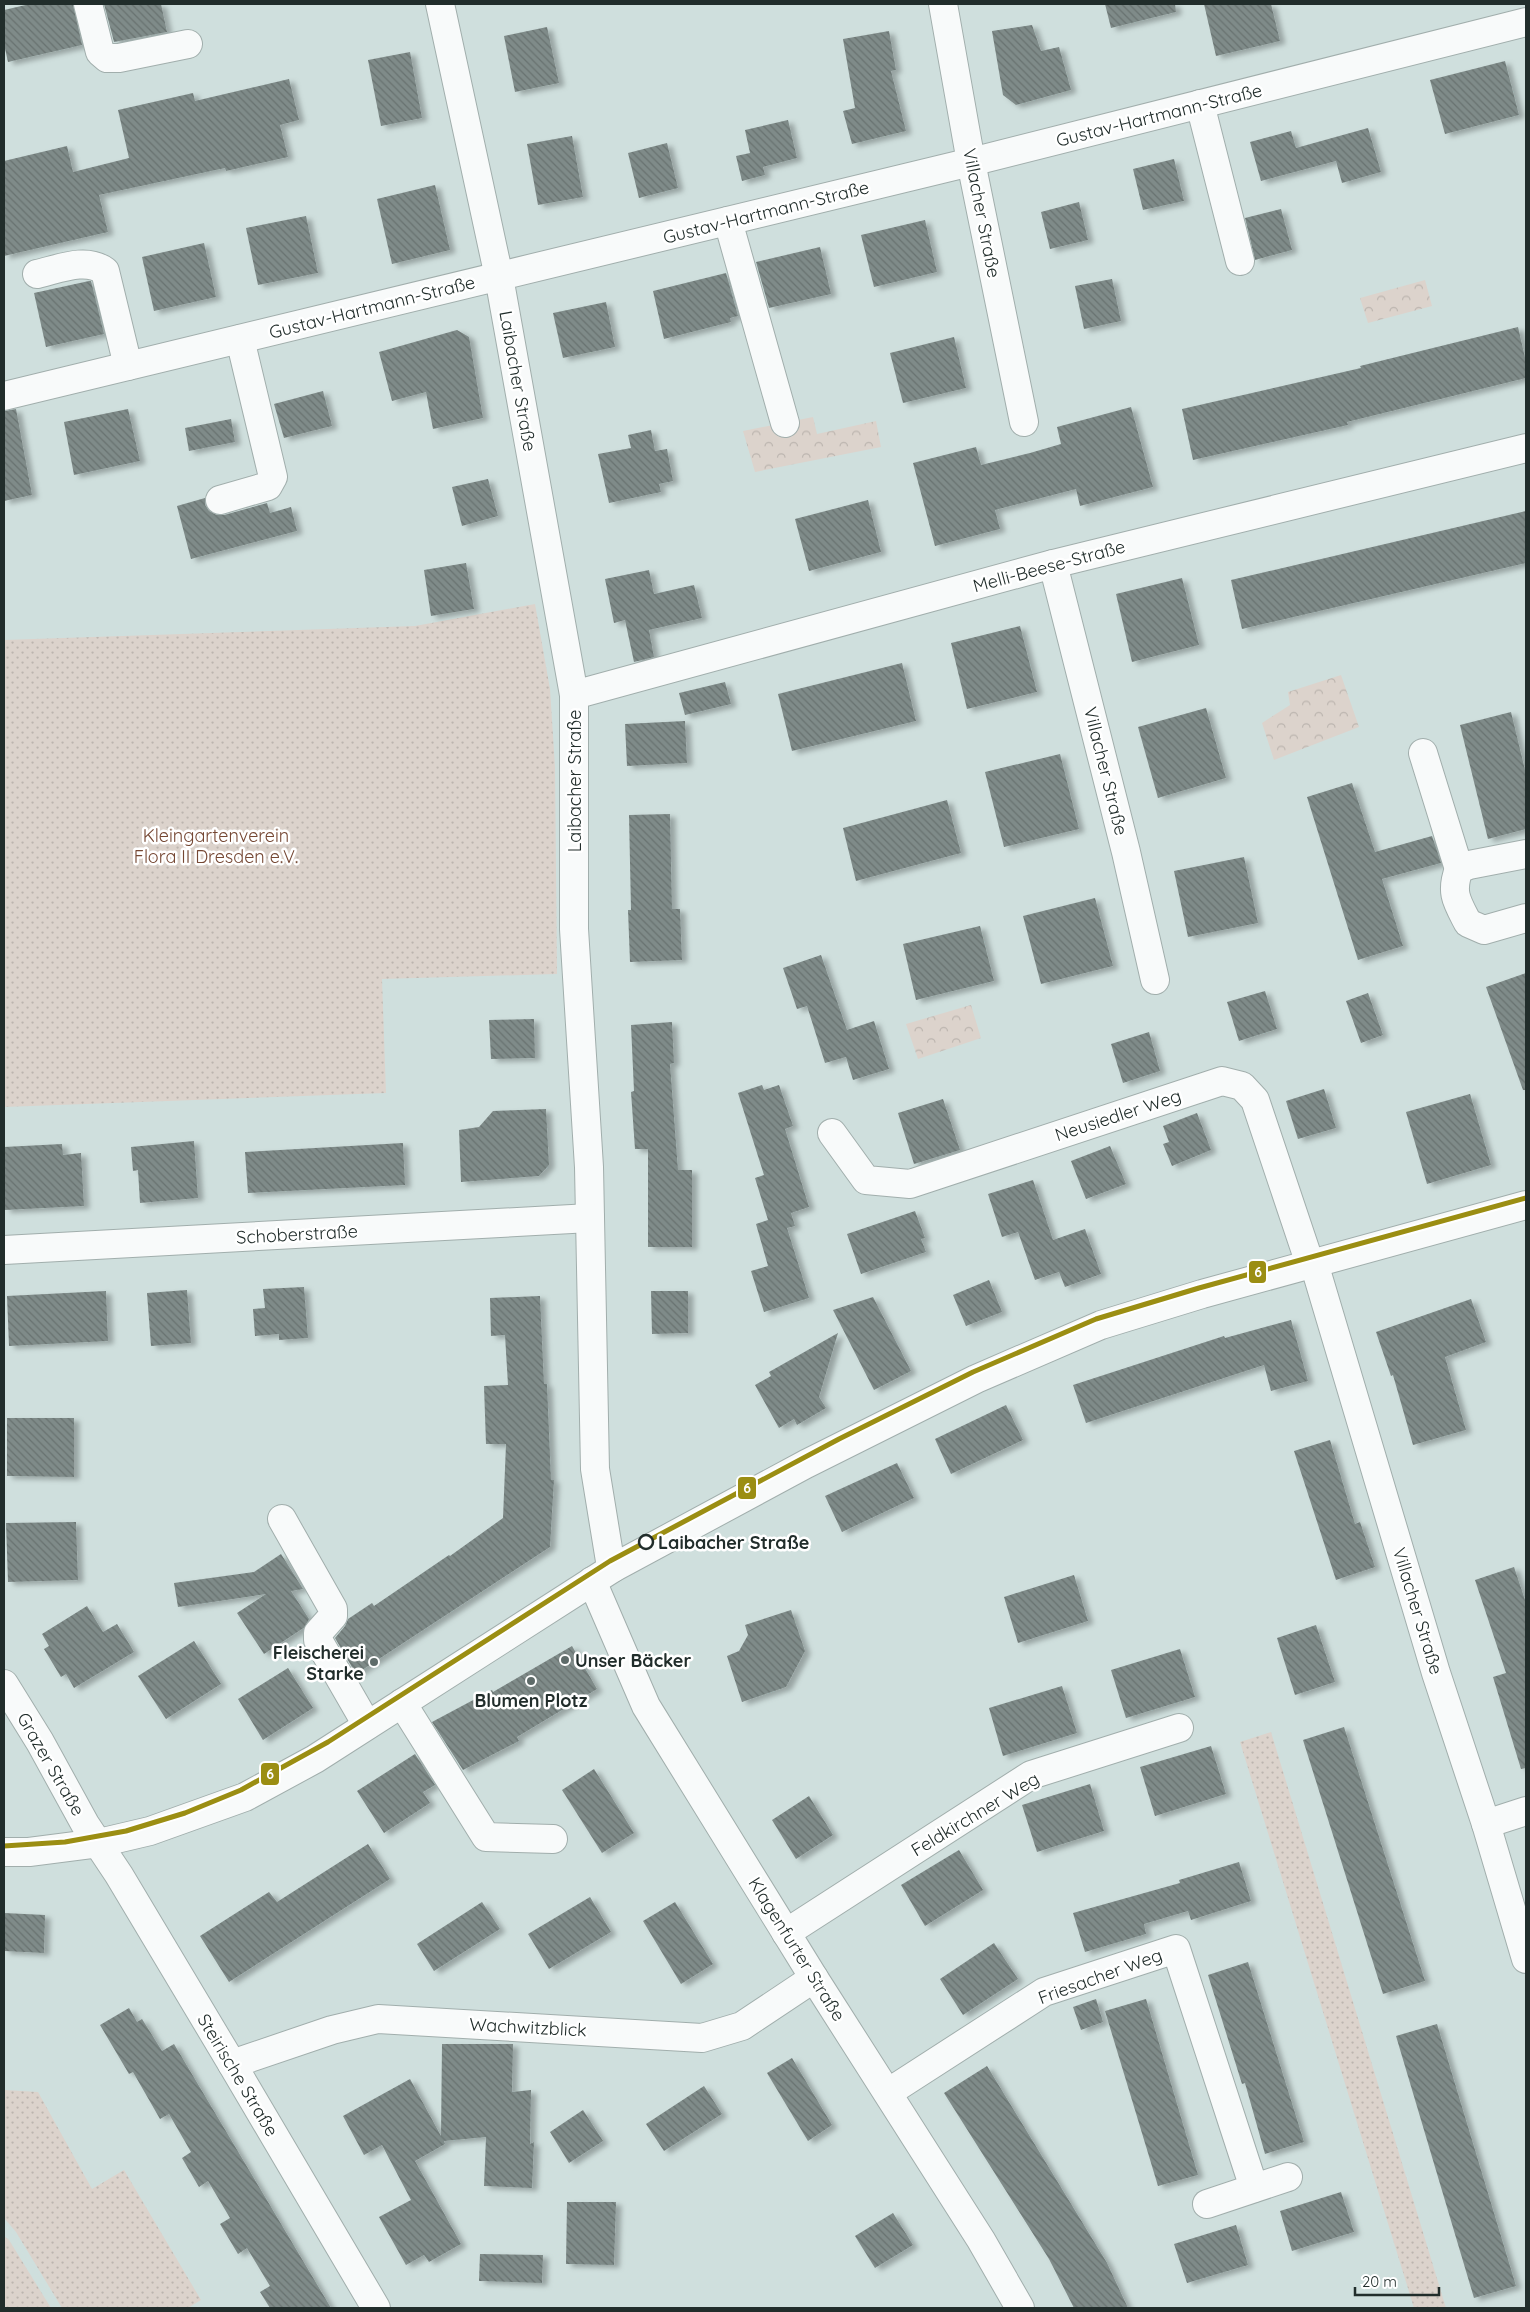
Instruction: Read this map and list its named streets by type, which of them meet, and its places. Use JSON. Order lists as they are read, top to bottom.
{
  "streets": {
    "street": [
      "Gustav-Hartmann-Straße",
      "Villacher Straße",
      "Laibacher Straße",
      "Melli-Beese-Straße",
      "Neusiedler Weg",
      "Schoberstraße",
      "Grazer Straße",
      "Feldkirchner Weg",
      "Klagenfurter Straße",
      "Friesacher Weg",
      "Wachwitzblick",
      "Steirische Straße"
    ]
  },
  "crossings": [
    ["Gustav-Hartmann-Straße", "Villacher Straße"],
    ["Gustav-Hartmann-Straße", "Laibacher Straße"],
    ["Villacher Straße", "Melli-Beese-Straße"],
    ["Villacher Straße", "Neusiedler Weg"],
    ["Laibacher Straße", "Melli-Beese-Straße"],
    ["Laibacher Straße", "Schoberstraße"],
    ["Laibacher Straße", "Klagenfurter Straße"],
    ["Grazer Straße", "Steirische Straße"],
    ["Feldkirchner Weg", "Klagenfurter Straße"],
    ["Klagenfurter Straße", "Friesacher Weg"],
    ["Klagenfurter Straße", "Wachwitzblick"],
    ["Wachwitzblick", "Steirische Straße"]
  ],
  "parks": ["Kleingartenverein Flora II Dresden e.V."],
  "places": [
    "Laibacher Straße",
    "Unser Bäcker",
    "Fleischerei Starke",
    "Blumen Plotz"
  ],
  "lines": ["transit line 6"],
  "scale_bar": "20 m"
}
